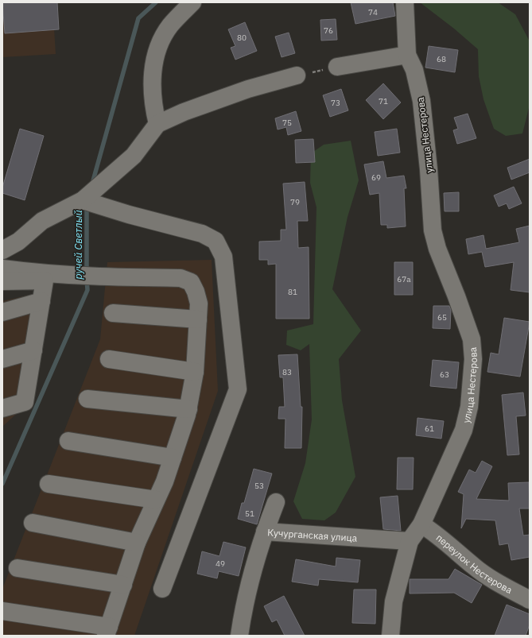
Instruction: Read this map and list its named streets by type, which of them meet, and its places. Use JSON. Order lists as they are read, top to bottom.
{
  "streets": {
    "street": ["улица Нестерова", "Кучурганская улица", "переулок Нестерова"]
  },
  "crossings": [
    ["улица Нестерова", "Кучурганская улица"],
    ["улица Нестерова", "переулок Нестерова"]
  ],
  "water": ["ручей Светлый"],
  "house_numbers": [
    "74",
    "76",
    "80",
    "68",
    "71",
    "73",
    "75",
    "69",
    "79",
    "67а",
    "81",
    "65",
    "83",
    "63",
    "61",
    "53",
    "51",
    "49"
  ]
}
